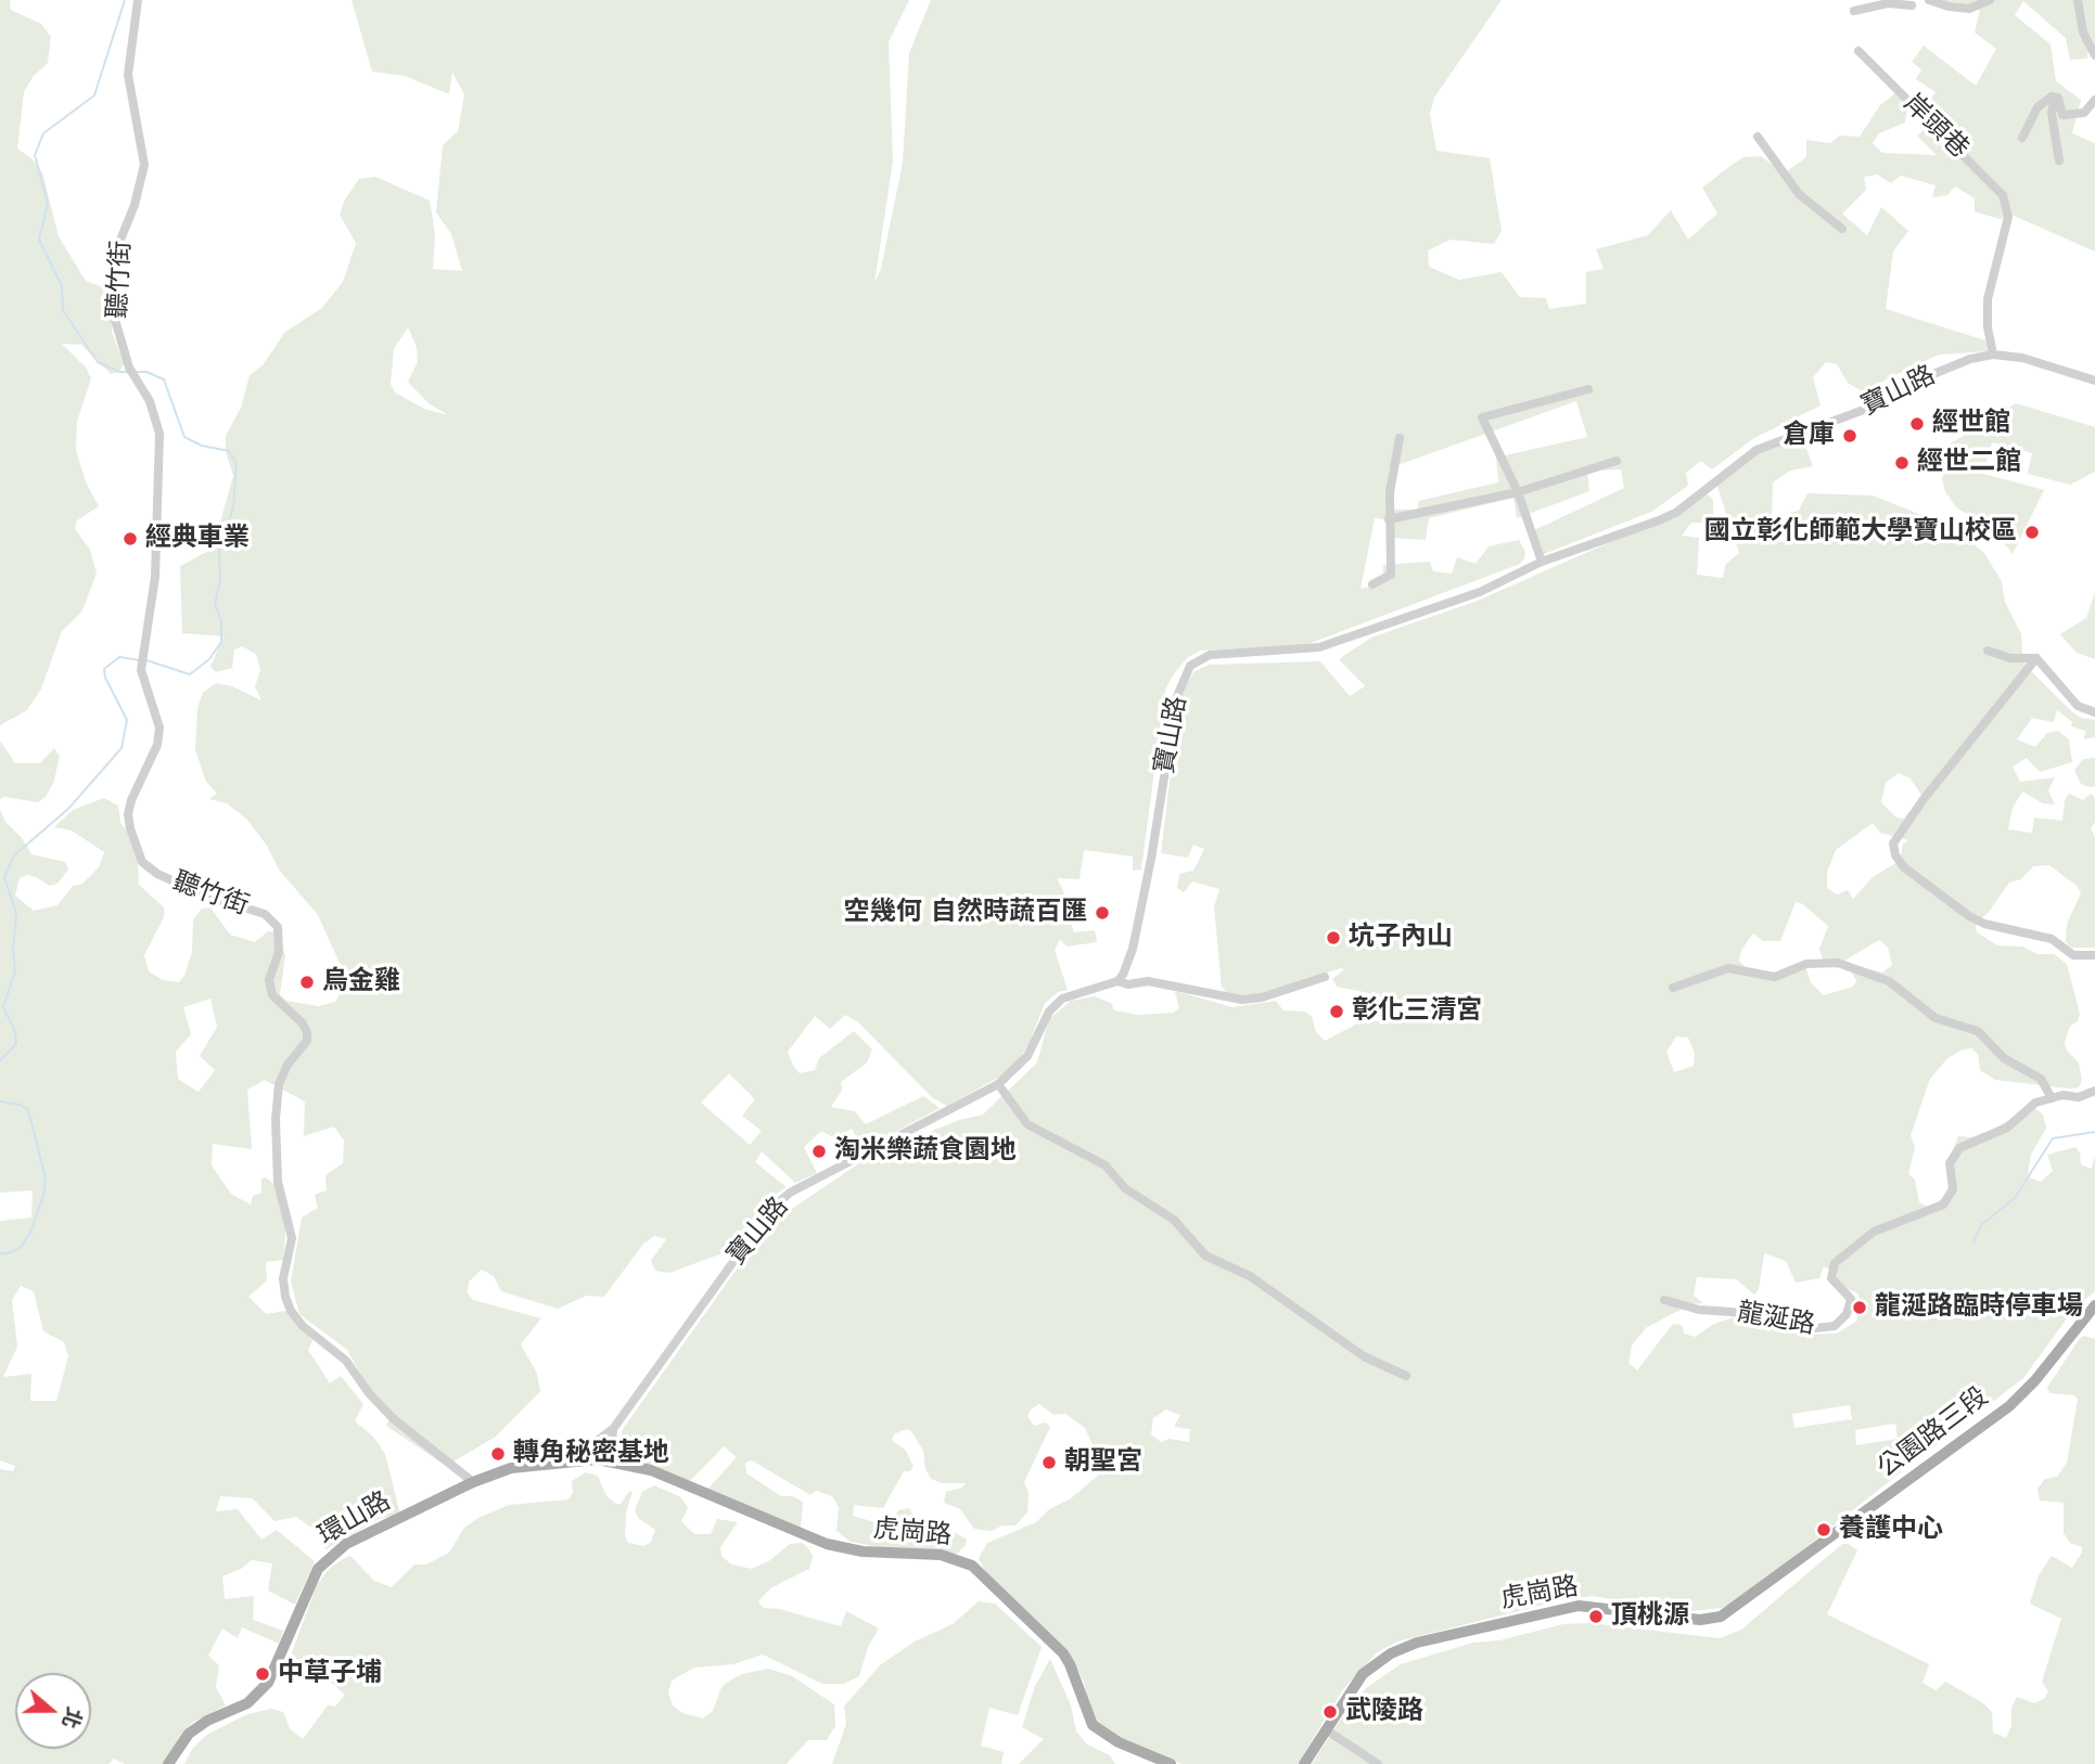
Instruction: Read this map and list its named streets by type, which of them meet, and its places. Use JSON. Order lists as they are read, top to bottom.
{
  "streets": {
    "main road": ["公園路三段", "環山路", "虎崗路"],
    "street": [
      "岸頭巷",
      "聽竹街",
      "寶山路",
      "龍涎路"
    ]
  },
  "crossings": [
    ["岸頭巷", "寶山路"],
    ["聽竹街", "環山路"],
    ["寶山路", "環山路"],
    ["公園路三段", "虎崗路"],
    ["環山路", "虎崗路"]
  ],
  "places": [
    "經世館",
    "倉庫",
    "經世二館",
    "國立彰化師範大學寶山校區",
    "經典車業",
    "空幾何 自然時蔬百匯",
    "坑子內山",
    "烏金雞",
    "彰化三清宮",
    "淘米樂蔬食園地",
    "龍涎路臨時停車場",
    "轉角秘密基地",
    "朝聖宮",
    "養護中心",
    "頂桃源",
    "中草子埔",
    "武陵路"
  ],
  "north": "right"
}
